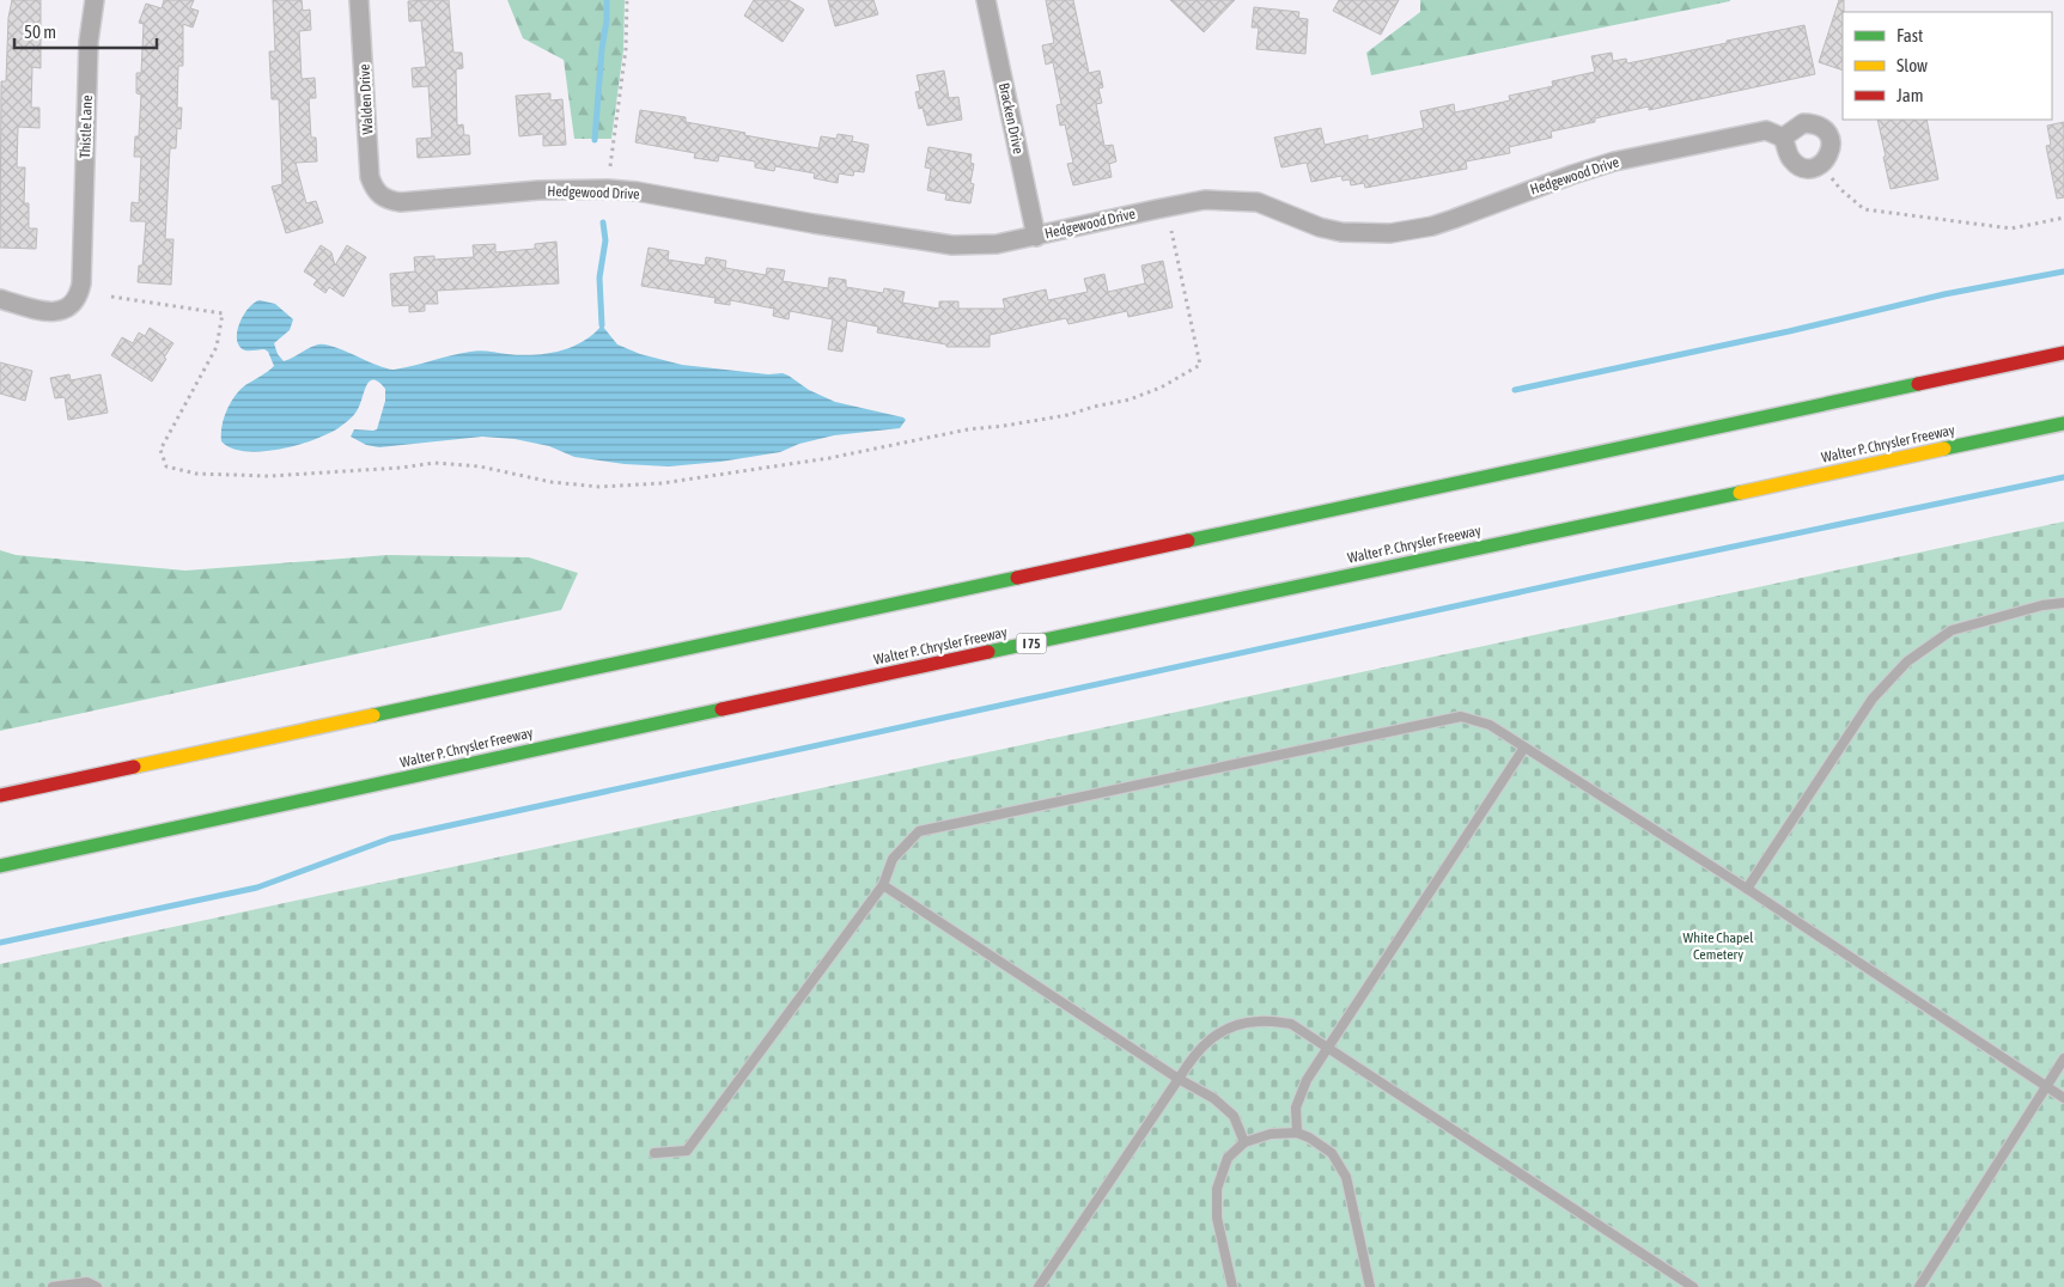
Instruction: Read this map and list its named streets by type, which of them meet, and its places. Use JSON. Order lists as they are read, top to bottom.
{
  "streets": {
    "highway": ["Walter P. Chrysler Freeway", "I 75"],
    "street": [
      "Walden Drive",
      "Bracken Drive",
      "Thistle Lane",
      "Hedgewood Drive"
    ]
  },
  "crossings": [
    ["Walden Drive", "Hedgewood Drive"],
    ["Bracken Drive", "Hedgewood Drive"]
  ],
  "parks": ["White Chapel Cemetery"],
  "legend": ["Fast", "Slow", "Jam"],
  "scale_bar": "50 m"
}
